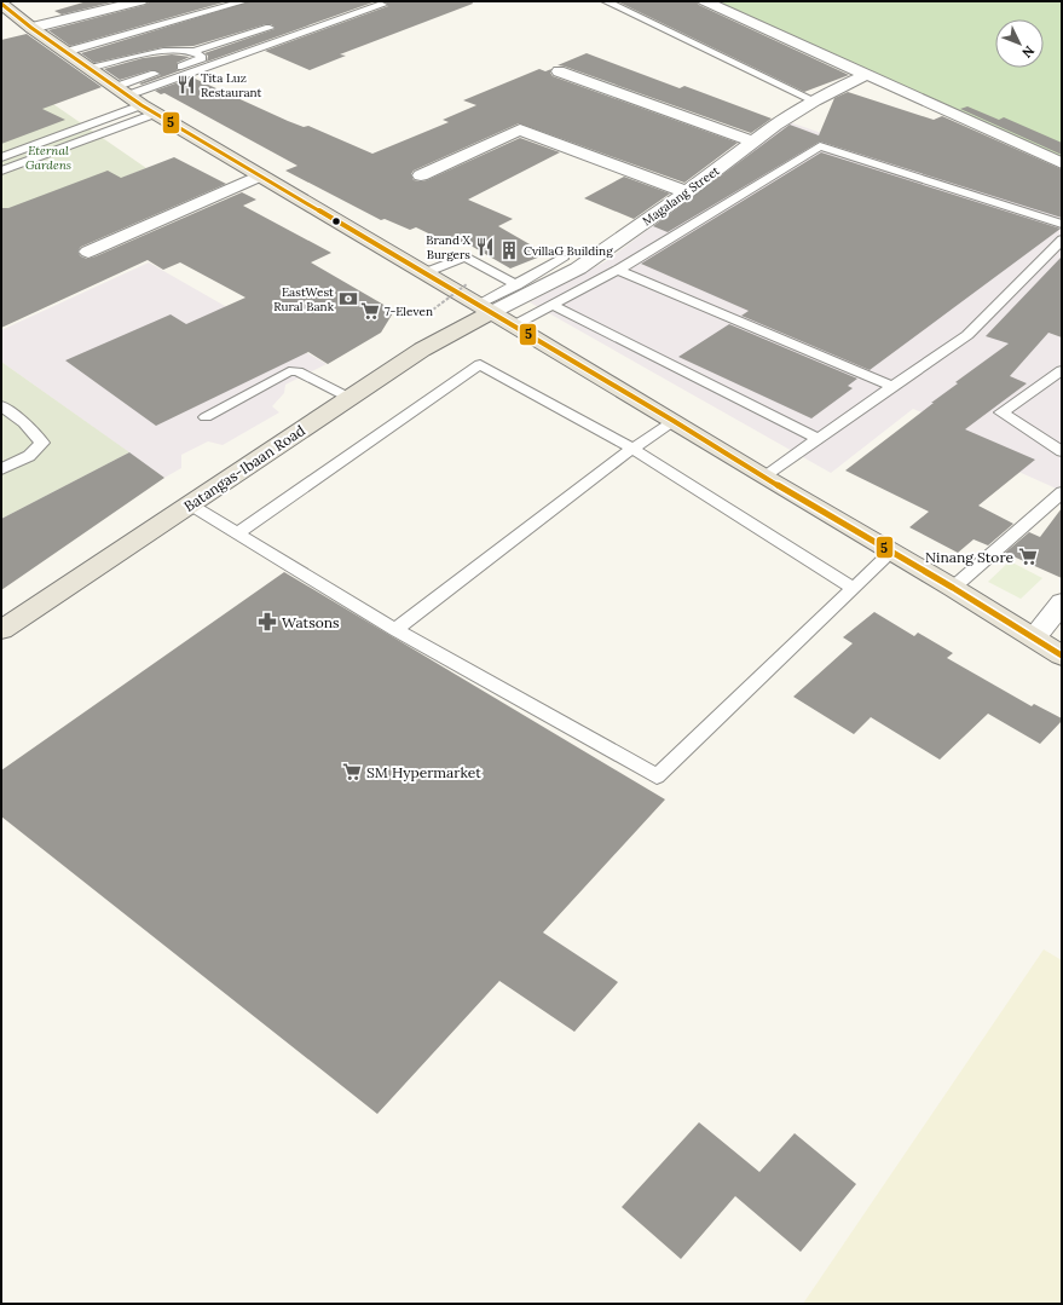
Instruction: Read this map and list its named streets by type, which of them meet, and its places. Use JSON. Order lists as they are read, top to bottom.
{
  "streets": {
    "main road": ["Batangas-Ibaan Road"],
    "street": ["Magalang Street"]
  },
  "crossings": [
    ["Magalang Street", "Batangas-Ibaan Road"]
  ],
  "parks": ["Eternal Gardens"],
  "places": {
    "restaurant": ["Tita Luz Restaurant", "Brand X Burgers"],
    "building": ["CvillaG Building"],
    "bank": ["EastWest Rural Bank"],
    "supermarket": ["7-Eleven", "Ninang Store", "SM Hypermarket"],
    "pharmacy": ["Watsons"]
  },
  "lines": ["transit line 5"],
  "north": "bottom right"
}
